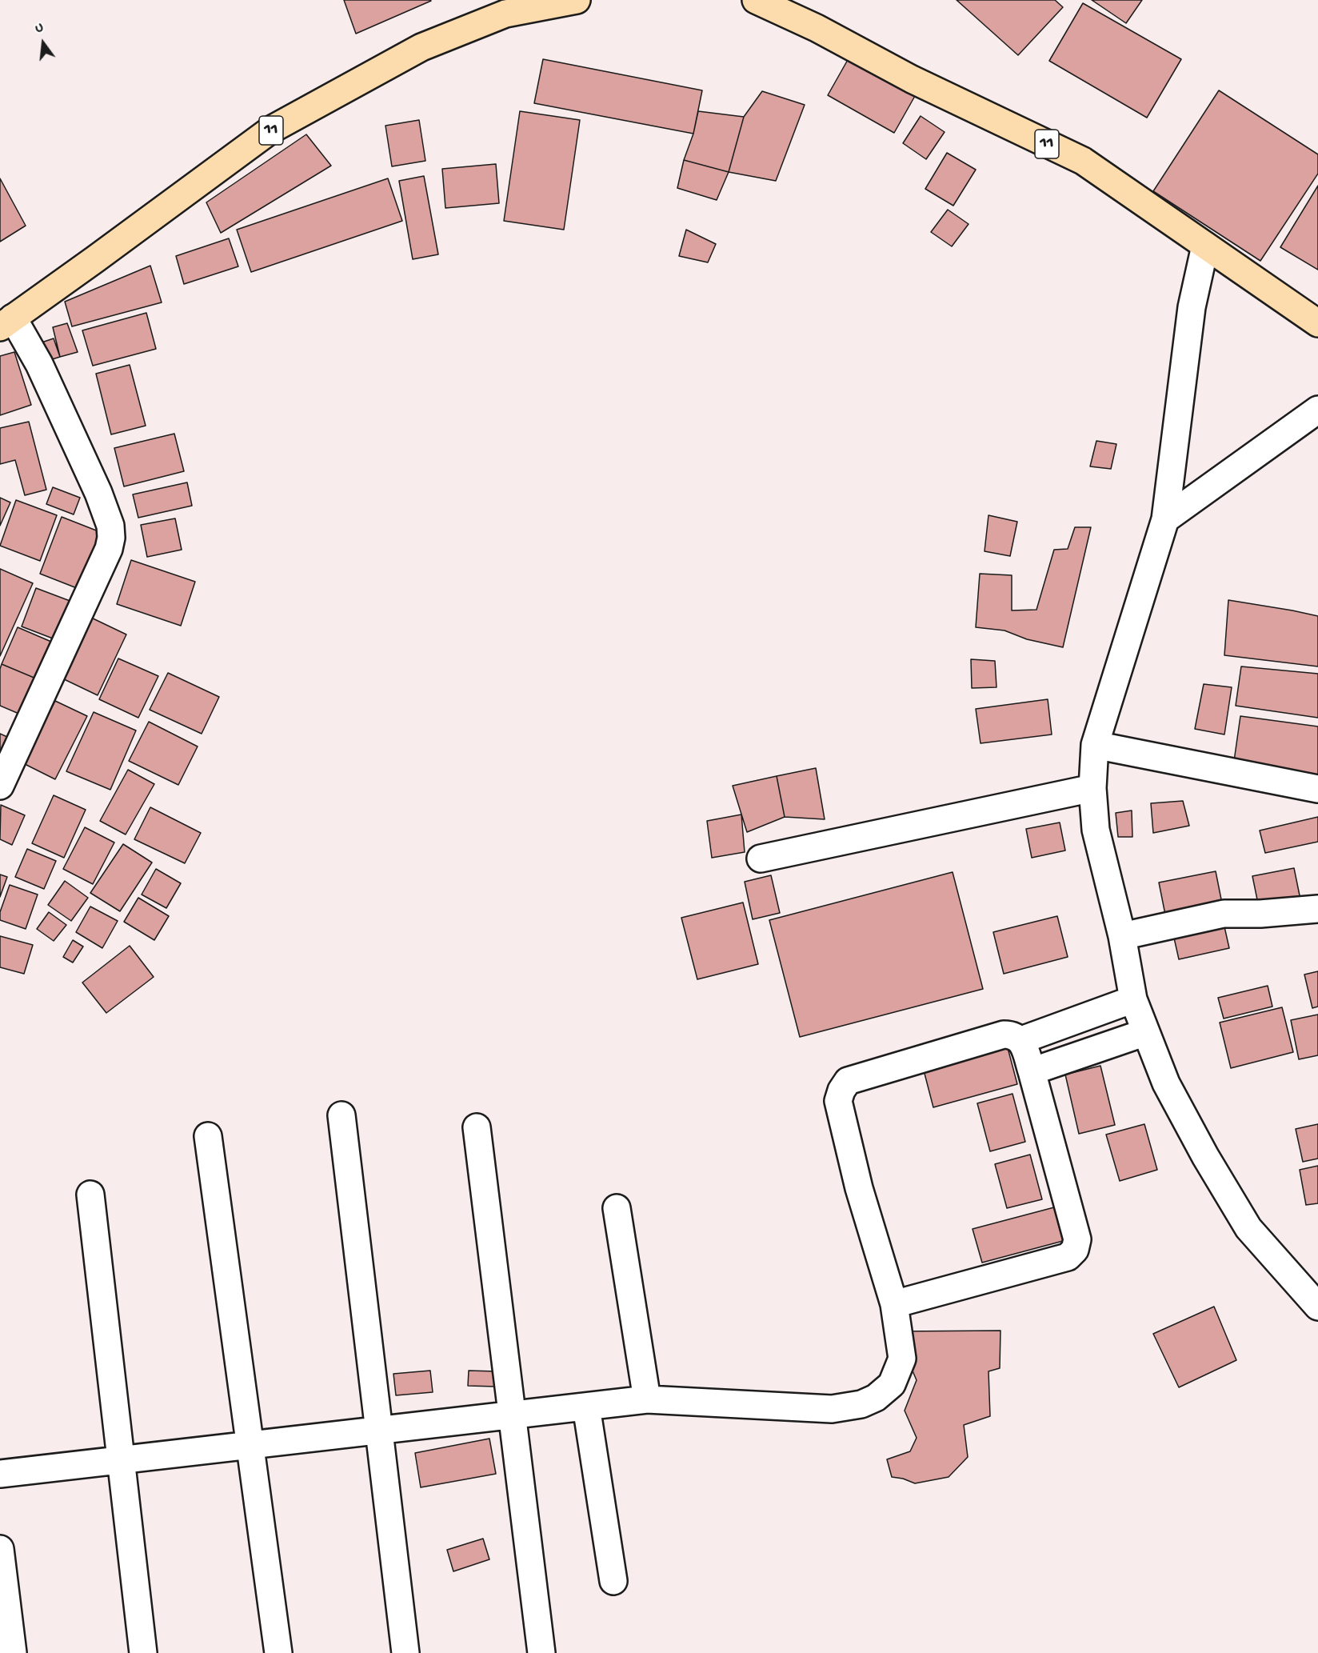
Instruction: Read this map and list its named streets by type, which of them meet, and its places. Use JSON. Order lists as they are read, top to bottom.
{
  "streets": {
    "highway": ["11"]
  },
  "north": "top"
}
